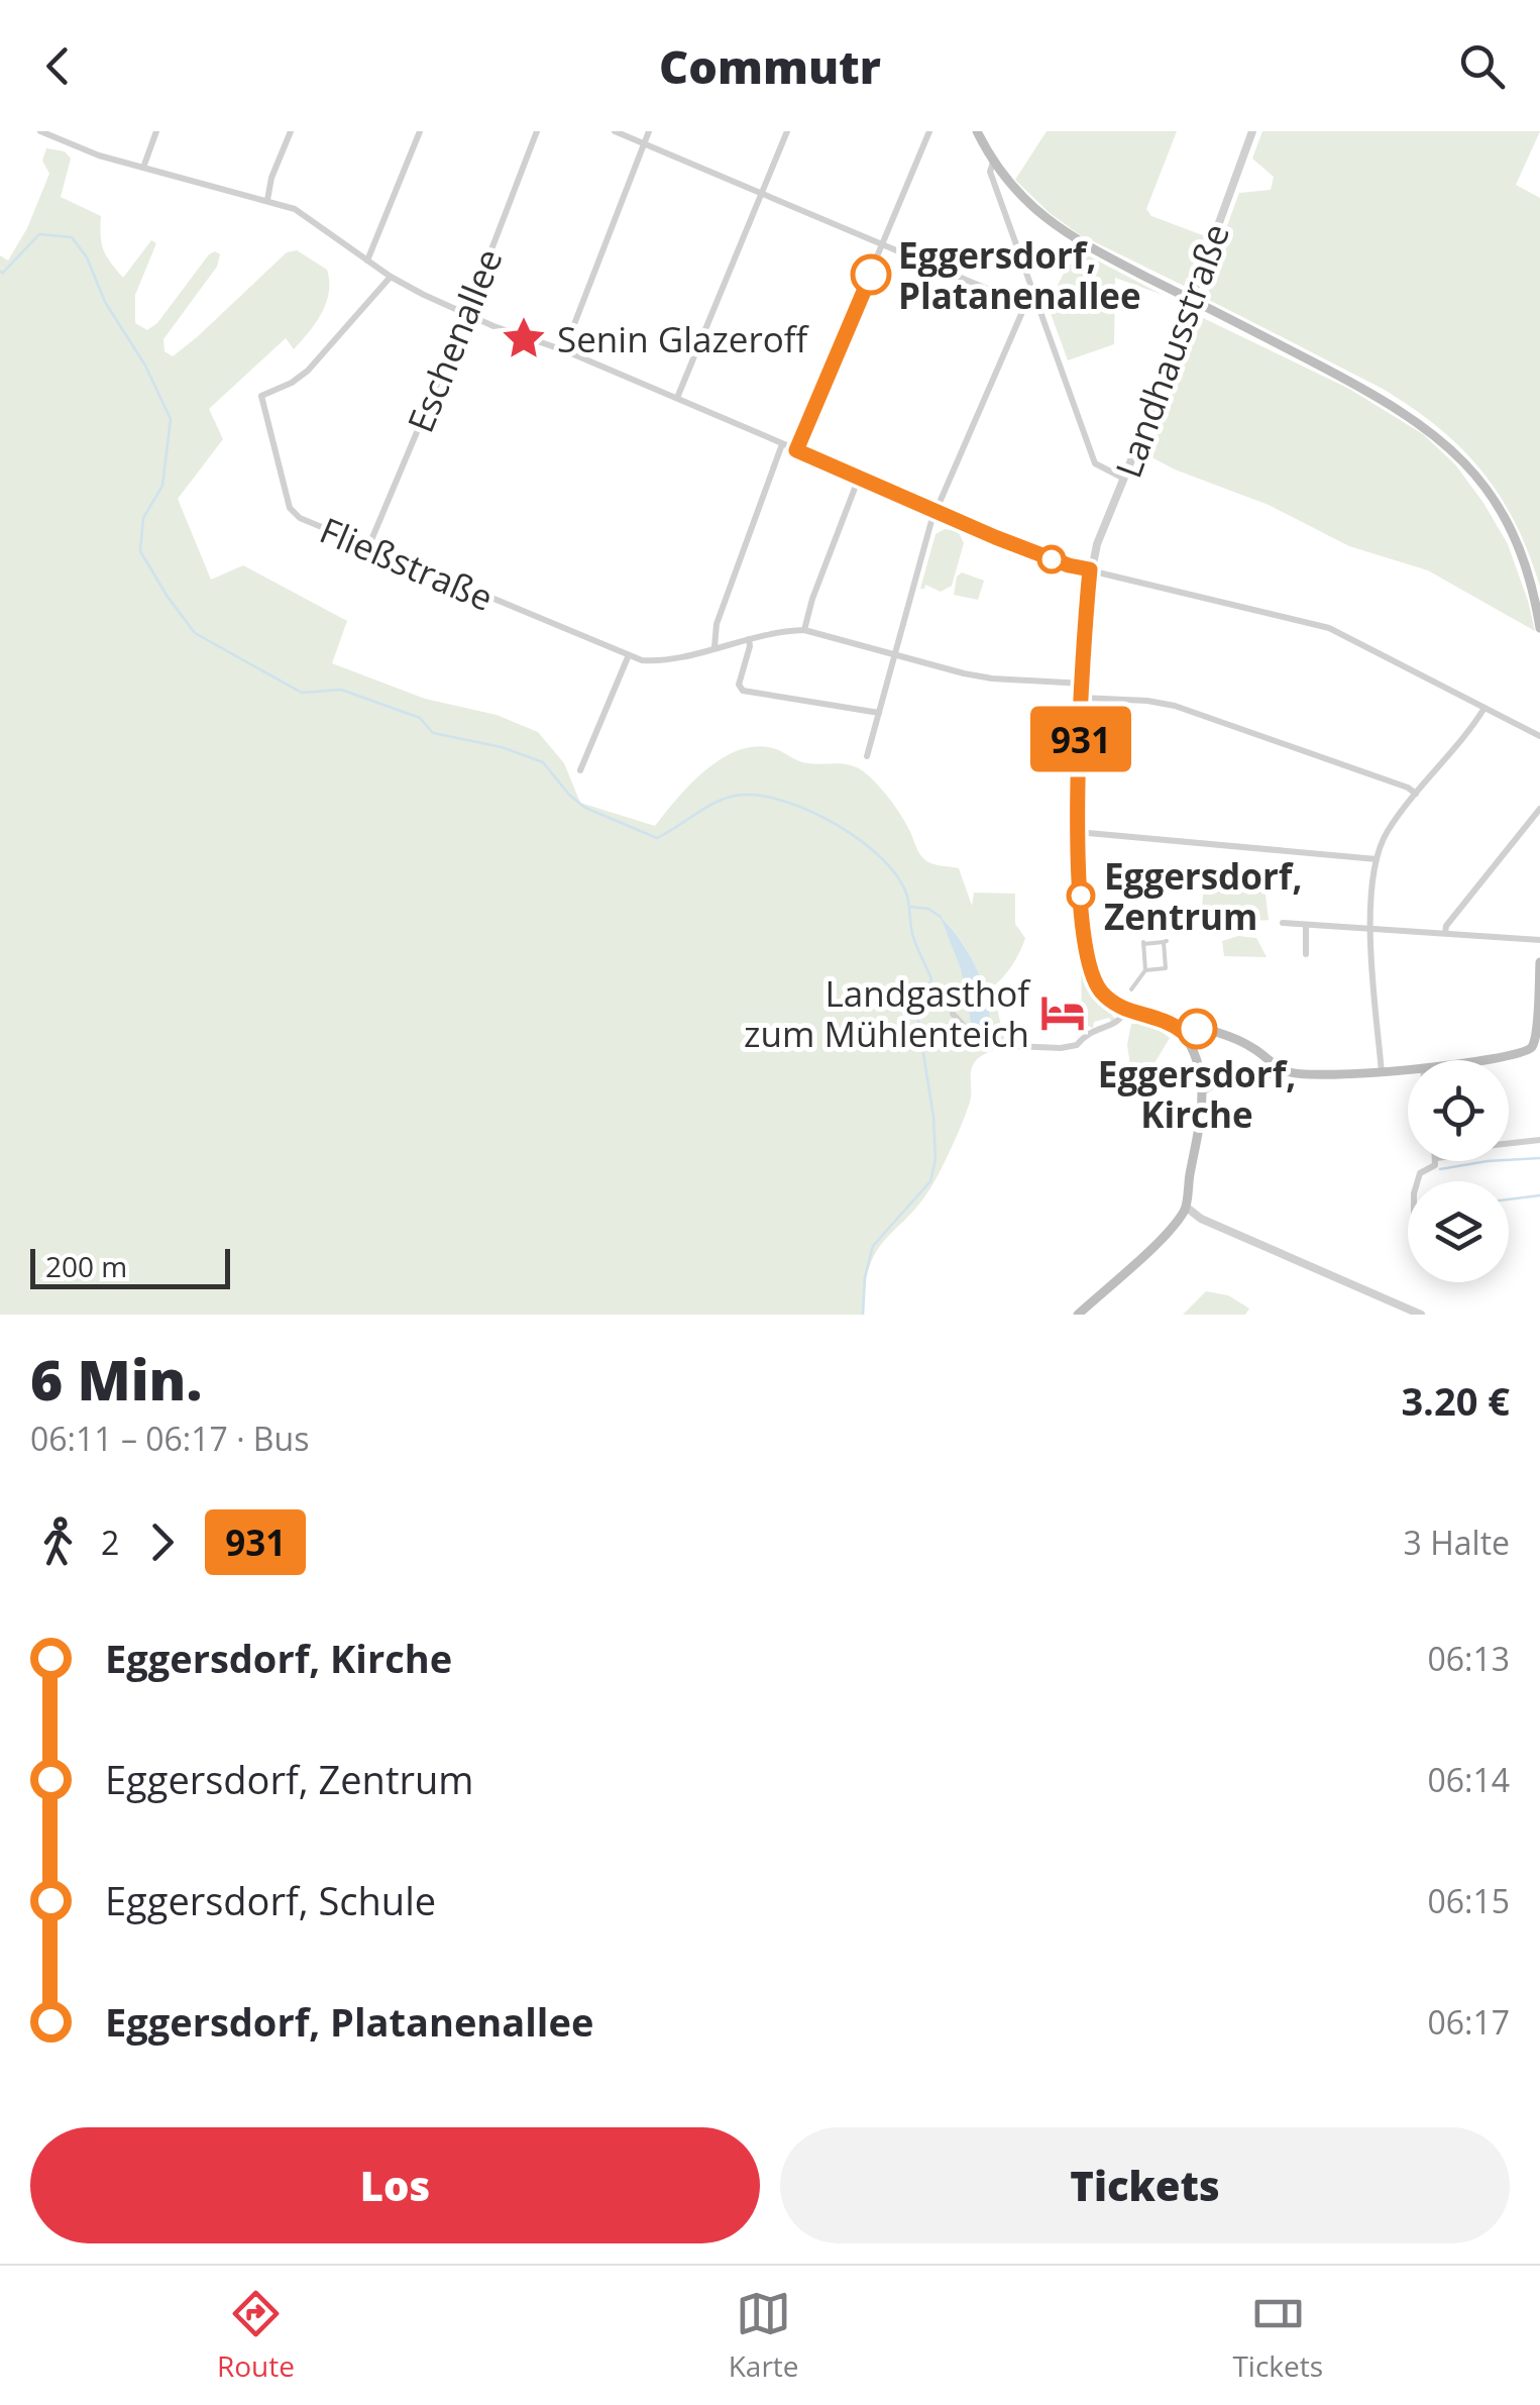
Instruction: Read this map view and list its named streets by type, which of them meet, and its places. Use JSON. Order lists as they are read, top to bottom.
{
  "streets": {
    "street": ["Eschenallee", "Landhausstraße", "Fließstraße"]
  },
  "crossings": [
    ["Eschenallee", "Fließstraße"],
    ["Landhausstraße", "Fließstraße"]
  ],
  "places": {
    "other": ["Eggersdorf, Platanenallee", "Eggersdorf, Zentrum", "Eggersdorf, Kirche"],
    "place": ["Senin Glazeroff"],
    "hotel": ["Landgasthof zum Mühlenteich"]
  },
  "lines": ["bus line 931"],
  "scale_bar": "200 m",
  "page": {
    "header": "Commutr",
    "on_map": "931",
    "scale": "200 m",
    "heading": ["6 Min.", "06:11 – 06:17 · Bus", "3.20 €"],
    "legs": ["2", "931", "3 Halte"],
    "list": [
      {
        "name": "Eggersdorf, Kirche",
        "value": "06:13"
      },
      {
        "name": "Eggersdorf, Zentrum",
        "value": "06:14"
      },
      {
        "name": "Eggersdorf, Schule",
        "value": "06:15"
      },
      {
        "name": "Eggersdorf, Platanenallee",
        "value": "06:17"
      }
    ],
    "buttons": ["Los", "Tickets"],
    "tabs": ["Route", "Karte", "Tickets"]
  }
}
